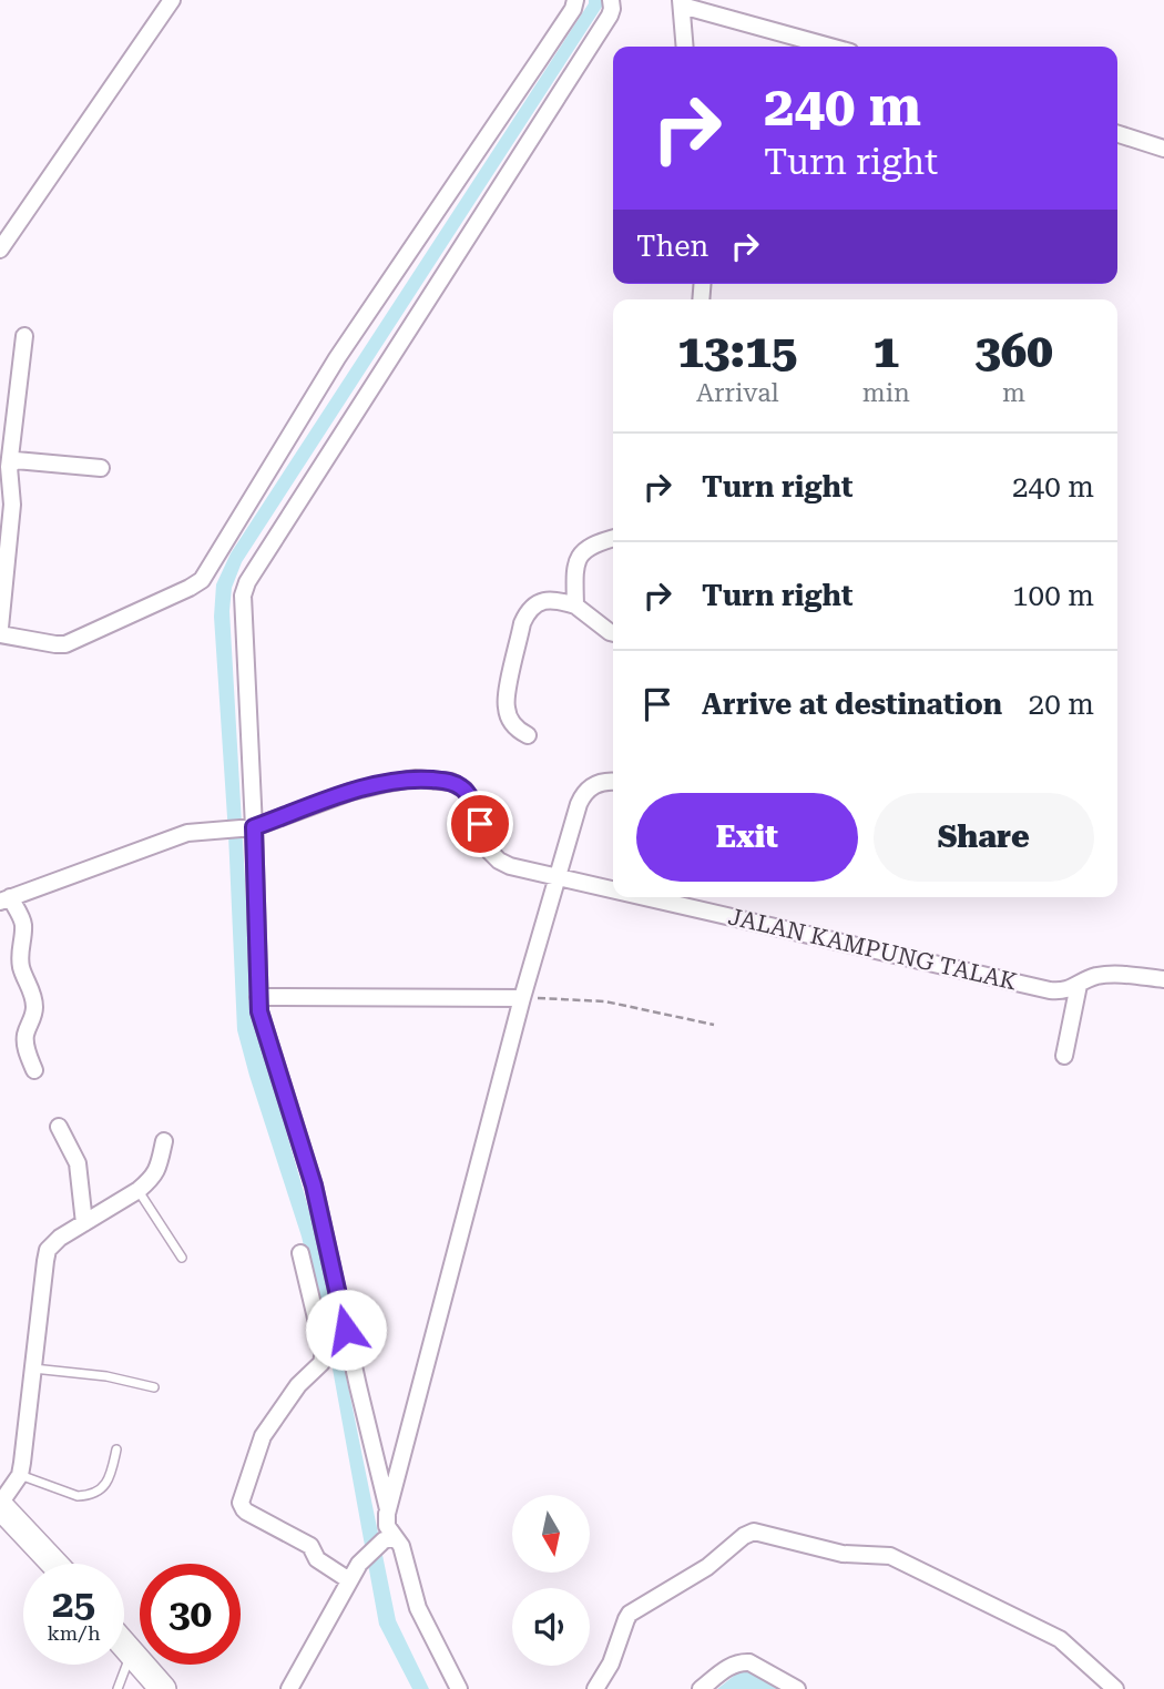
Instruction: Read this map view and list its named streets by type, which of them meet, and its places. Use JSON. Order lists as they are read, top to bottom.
{
  "streets": {
    "street": ["JALAN KAMPUNG TALAK"]
  },
  "north": "bottom",
  "page": {
    "turn": ["240 m", "Turn right"],
    "then": "Then",
    "eta": [
      "13:15",
      "Arrival",
      "1",
      "min",
      "360",
      "m"
    ],
    "list": [
      {
        "name": "Turn right",
        "value": "240 m"
      },
      {
        "name": "Turn right",
        "value": "100 m"
      },
      {
        "name": "Arrive at destination",
        "value": "20 m"
      }
    ],
    "buttons": ["Exit", "Share"],
    "speed": "25 km/h",
    "limit": "30"
  }
}
